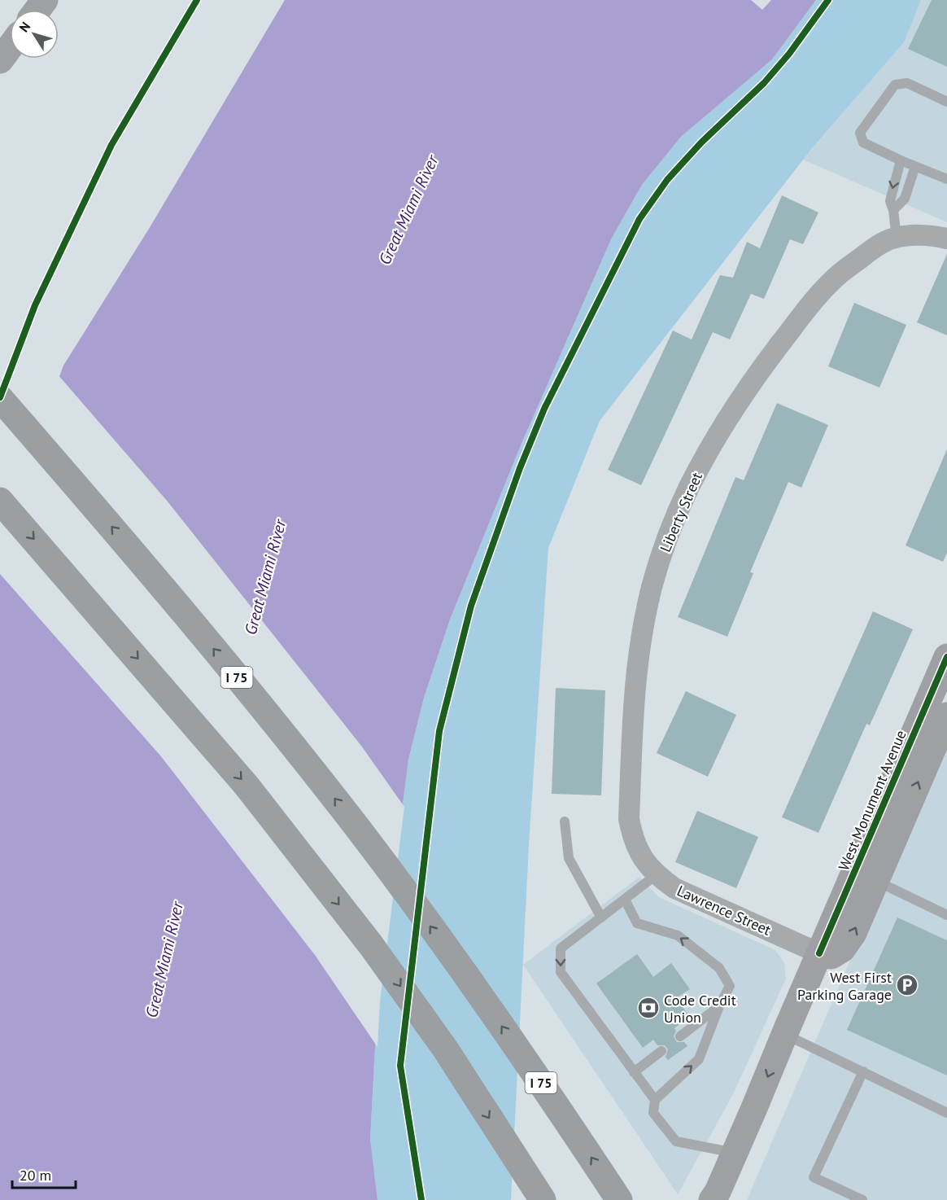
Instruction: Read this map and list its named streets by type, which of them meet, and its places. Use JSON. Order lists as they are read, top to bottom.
{
  "streets": {
    "highway": ["I 75"],
    "main road": ["West Monument Avenue"],
    "street": ["Liberty Street", "Lawrence Street"]
  },
  "crossings": [
    ["Liberty Street", "Lawrence Street"],
    ["West Monument Avenue", "Lawrence Street"]
  ],
  "water": ["Great Miami River"],
  "places": {
    "parking": ["West First Parking Garage"],
    "bank": ["Code Credit Union"]
  },
  "scale_bar": "20 m",
  "north": "top left"
}
